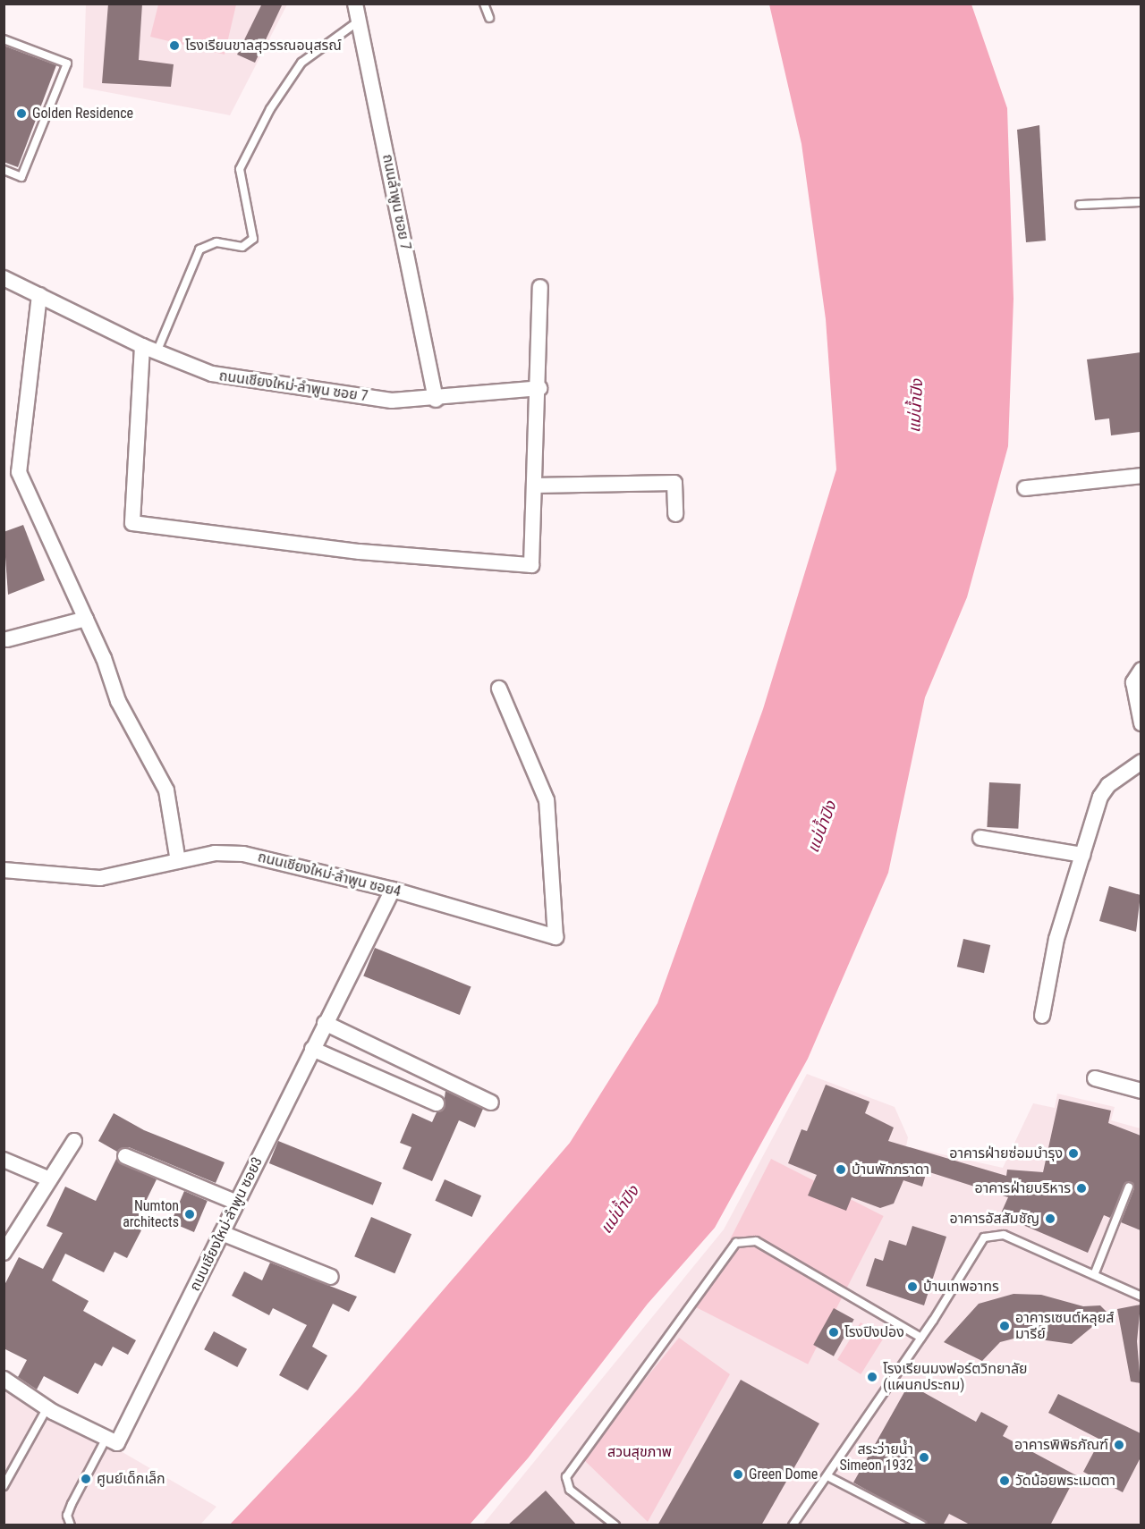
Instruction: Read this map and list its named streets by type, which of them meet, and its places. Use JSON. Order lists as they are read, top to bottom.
{
  "streets": {
    "street": [
      "ถนนลำพูน ซอย 7",
      "ถนนเชียงใหม่-ลำพูน ซอย 7",
      "ถนนเชียงใหม่-ลำพูน ซอย4",
      "ถนนเชียงใหม่-ลำพูน ซอย3"
    ]
  },
  "crossings": [
    ["ถนนลำพูน ซอย 7", "ถนนเชียงใหม่-ลำพูน ซอย 7"],
    ["ถนนเชียงใหม่-ลำพูน ซอย4", "ถนนเชียงใหม่-ลำพูน ซอย3"]
  ],
  "water": ["แม่น้ำปิง"],
  "parks": ["สวนสุขภาพ"],
  "places": [
    "โรงเรียนขาลสุวรรณอนุสรณ์",
    "Golden Residence",
    "อาคารฝ่ายซ่อมบำรุง",
    "บ้านพักภราดา",
    "อาคารฝ่ายบริหาร",
    "Numton architects",
    "อาคารอัสสัมชัญ",
    "บ้านเทพอาทร",
    "อาคารเซนต์หลุยส์ มารีย์",
    "โรงปิงปอง",
    "โรงเรียนมงฟอร์ตวิทยาลัย (แผนกประถม)",
    "อาคารพิพิธภัณฑ์",
    "สระว่ายน้ำ Simeon 1932",
    "Green Dome",
    "ศูนย์เด็กเล็ก",
    "วัดน้อยพระเมตตา"
  ]
}
